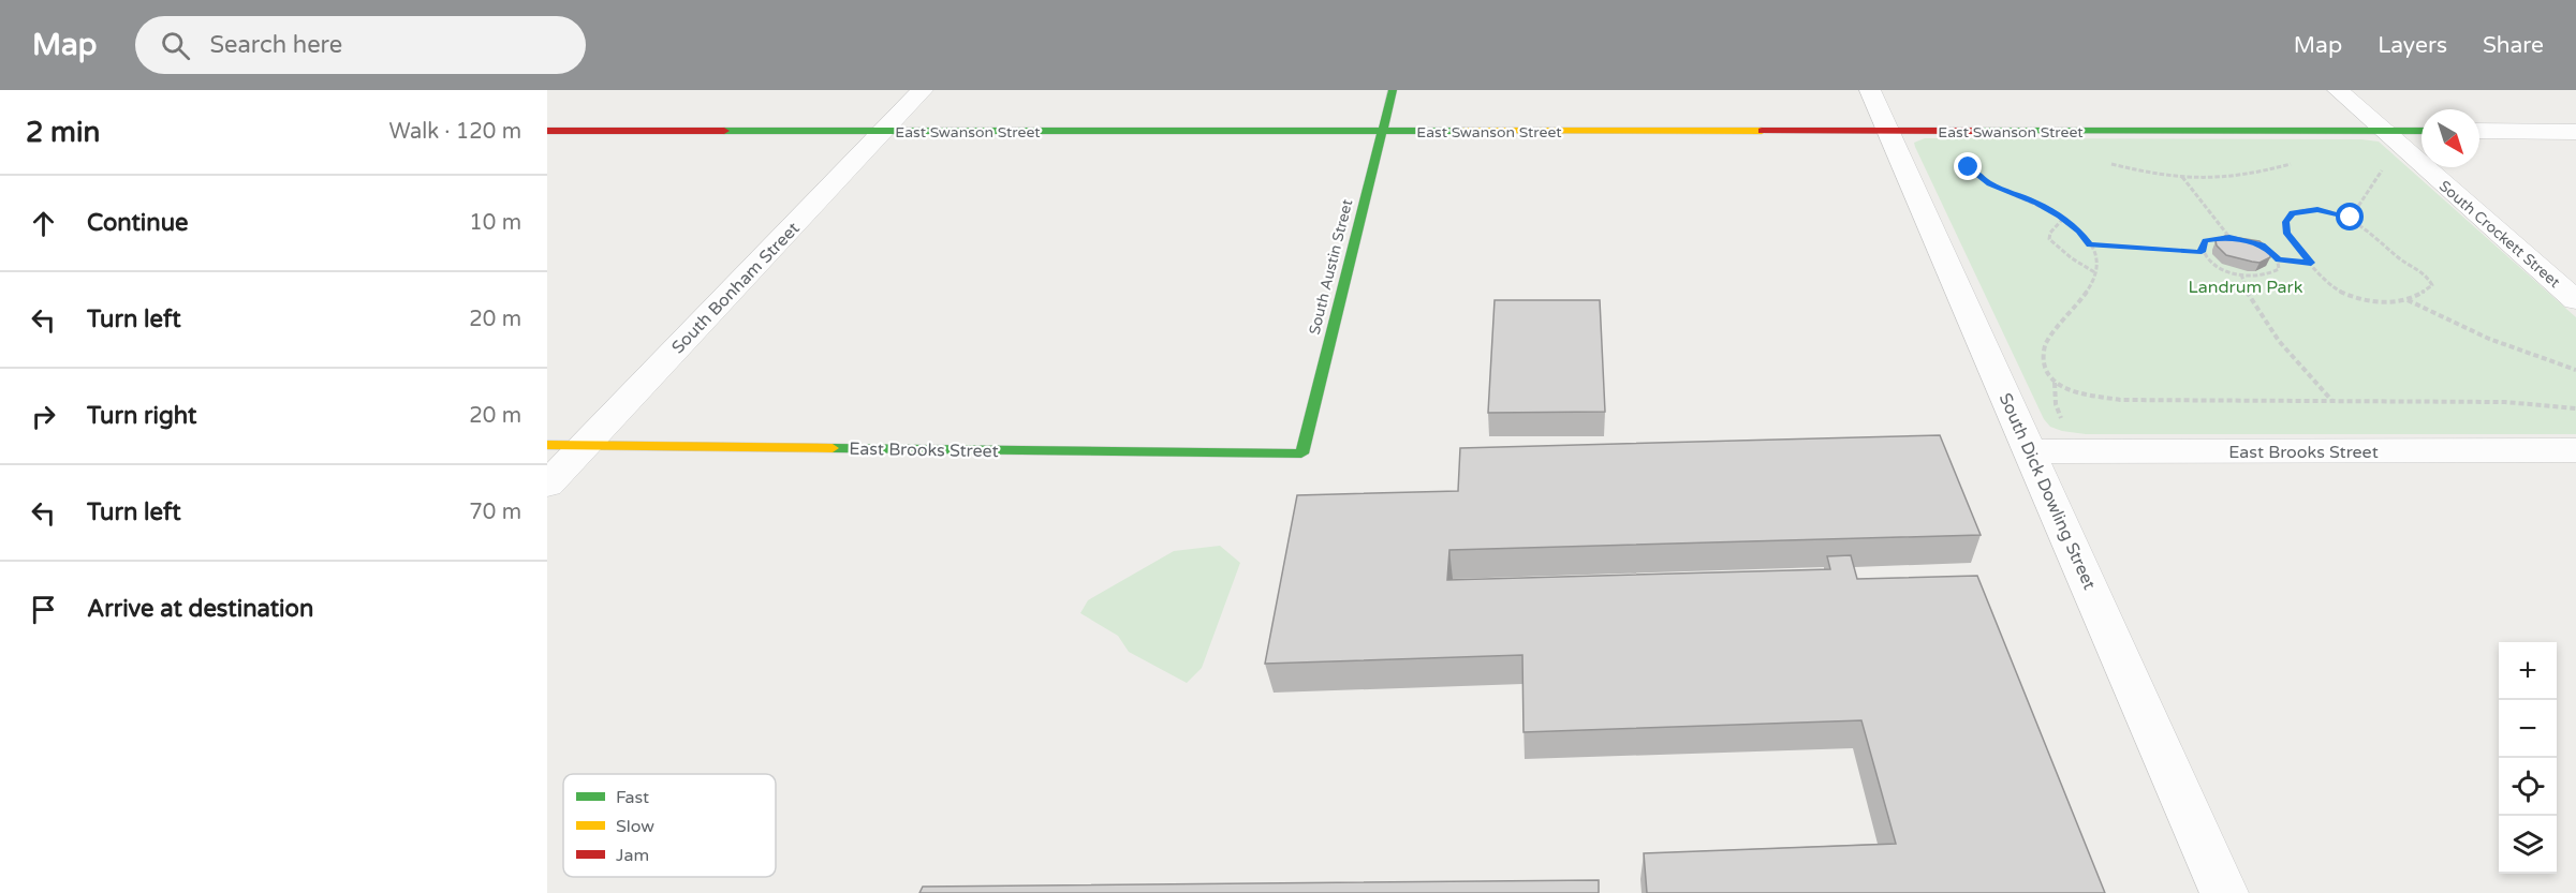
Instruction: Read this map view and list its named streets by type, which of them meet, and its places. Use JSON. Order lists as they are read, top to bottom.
{
  "streets": {
    "street": [
      "East Swanson Street",
      "South Crockett Street",
      "South Austin Street",
      "South Bonham Street",
      "East Brooks Street",
      "South Dick Dowling Street"
    ]
  },
  "crossings": [
    ["East Swanson Street", "South Crockett Street"],
    ["East Swanson Street", "South Austin Street"],
    ["East Swanson Street", "South Bonham Street"],
    ["East Swanson Street", "South Dick Dowling Street"],
    ["South Austin Street", "East Brooks Street"],
    ["South Bonham Street", "East Brooks Street"],
    ["East Brooks Street", "South Dick Dowling Street"]
  ],
  "parks": ["Landrum Park"],
  "legend": ["Fast", "Slow", "Jam"],
  "north": "bottom right",
  "page": {
    "header": "Map",
    "search": "Search here",
    "nav": ["Map", "Layers", "Share"],
    "heading": ["2 min", "Walk · 120 m"],
    "list": [
      ["Continue", "10 m"],
      ["Turn left", "20 m"],
      ["Turn right", "20 m"],
      ["Turn left", "70 m"],
      "Arrive at destination"
    ],
    "map_buttons": ["+", "−"]
  }
}
